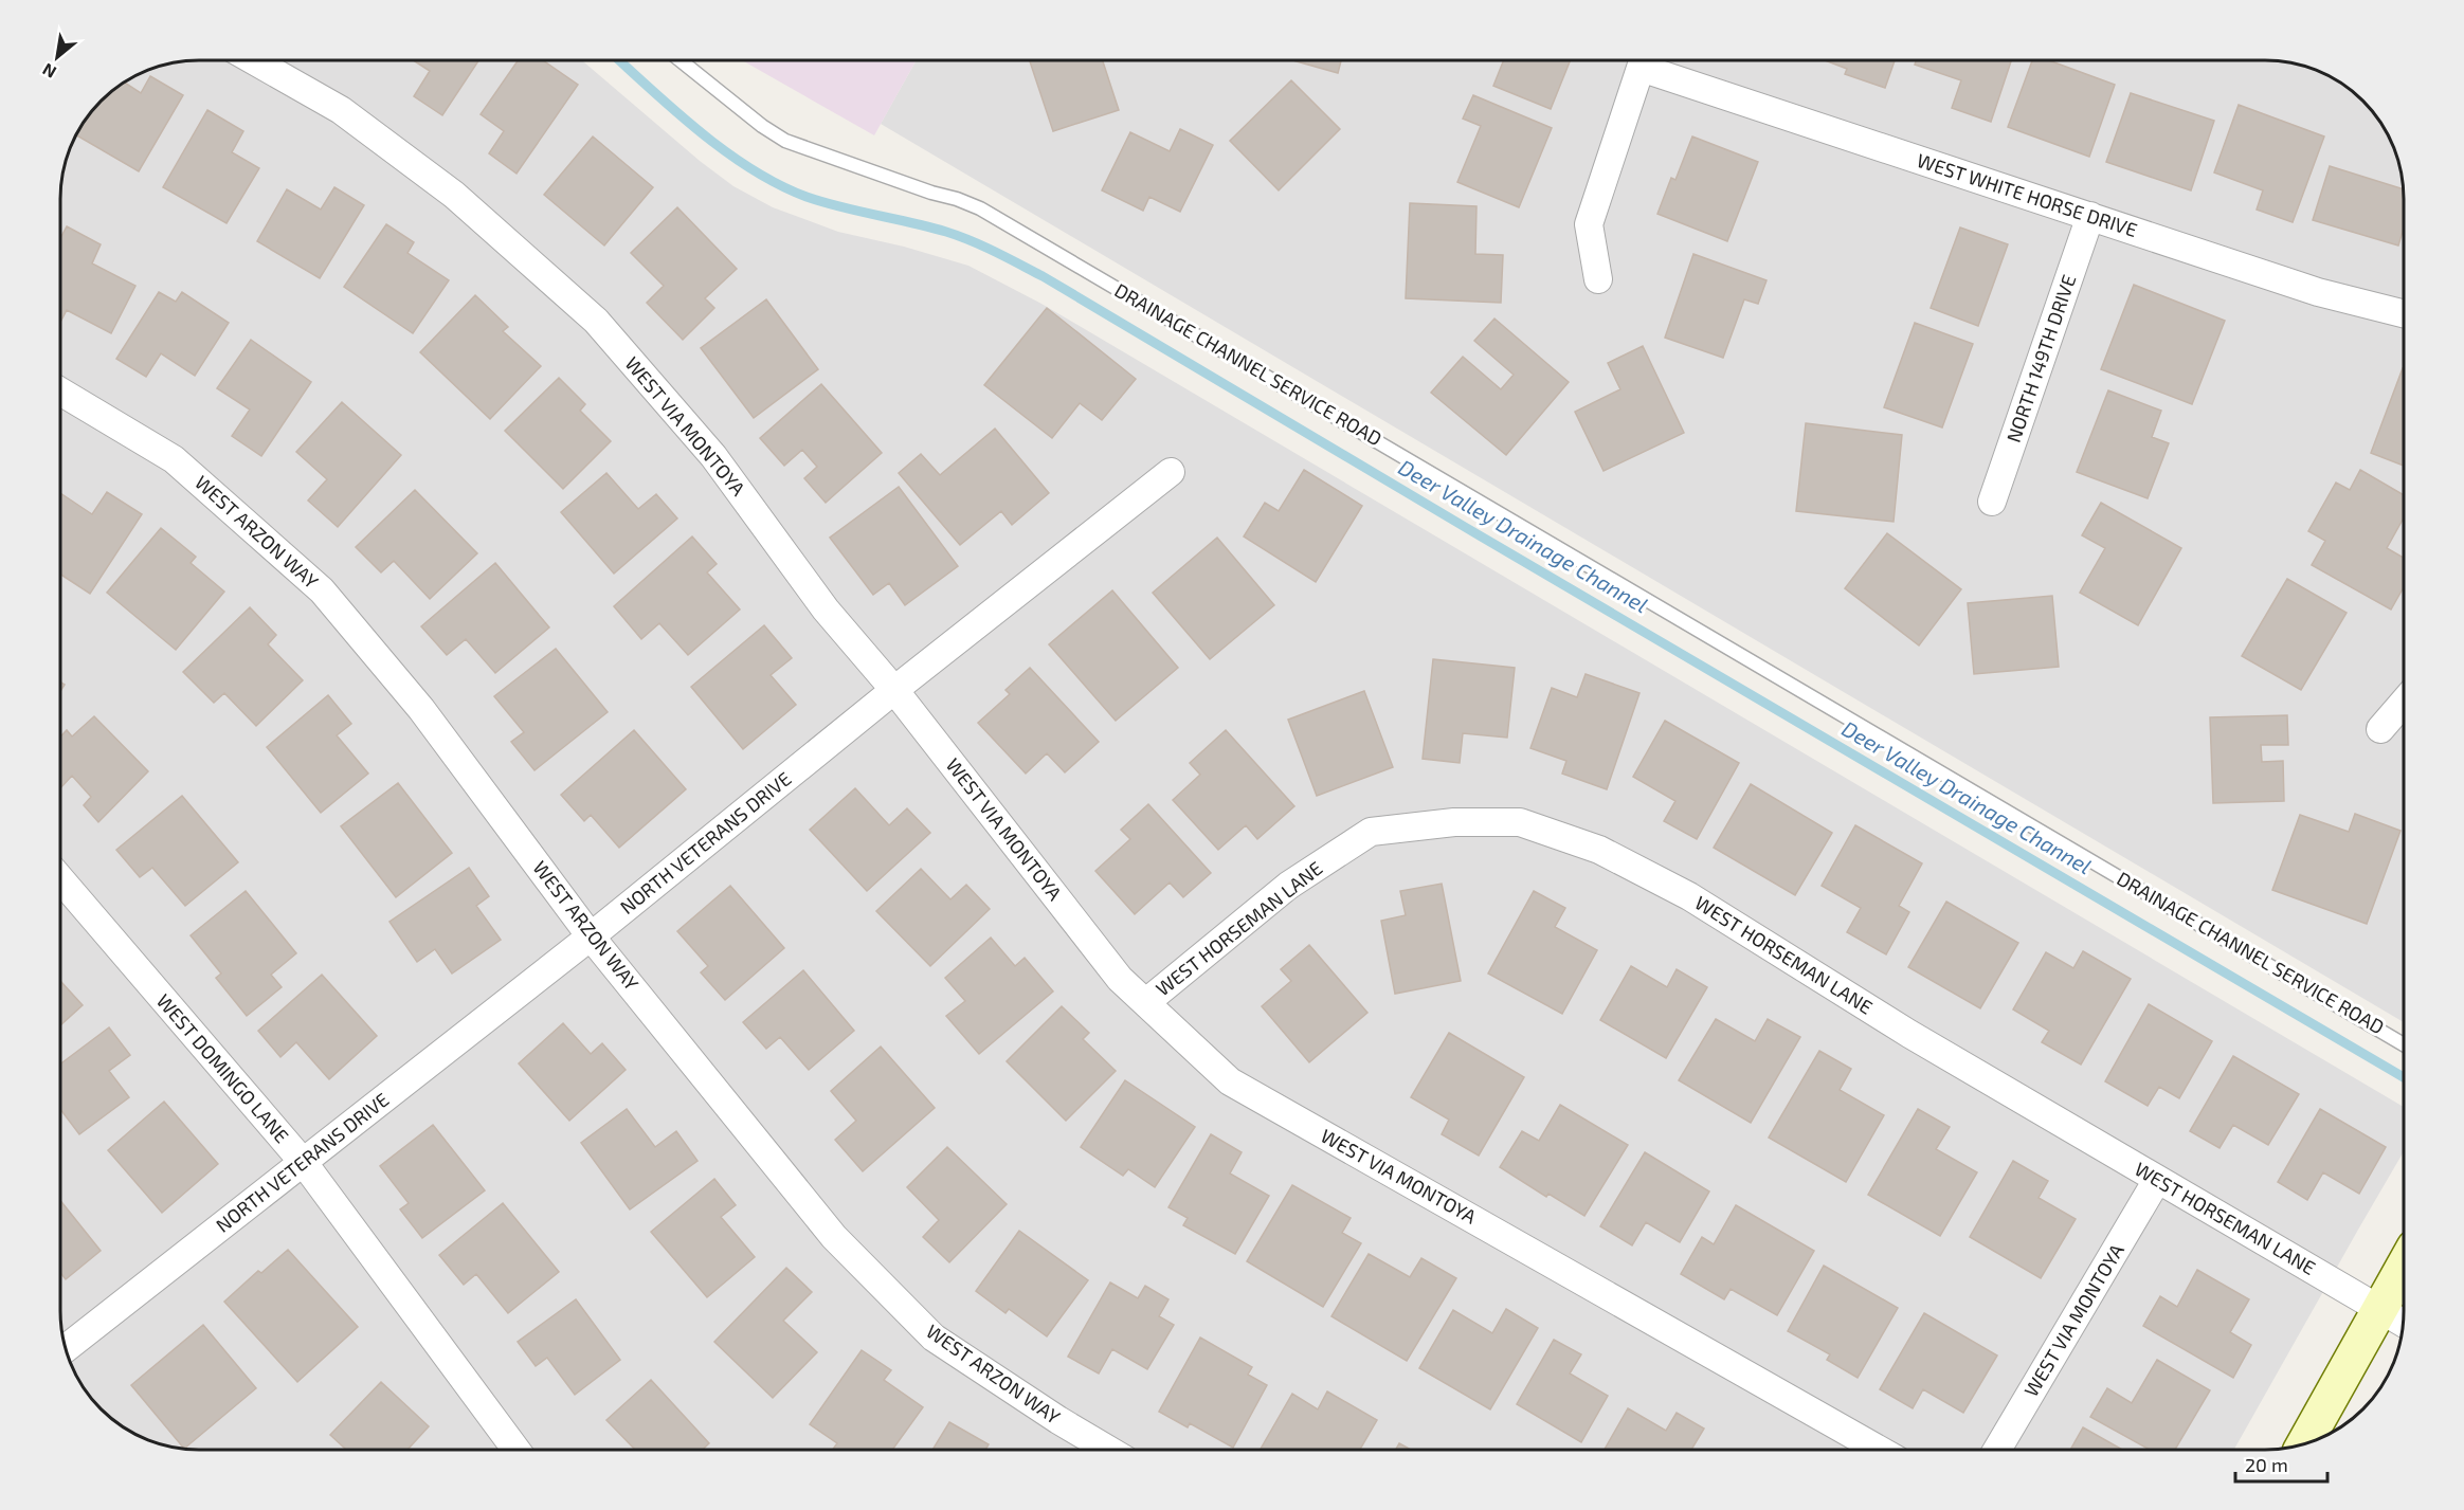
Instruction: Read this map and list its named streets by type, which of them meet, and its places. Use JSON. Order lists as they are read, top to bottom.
{
  "streets": {
    "street": [
      "WEST WHITE HORSE DRIVE",
      "NORTH 149TH DRIVE",
      "WEST VIA MONTOYA",
      "WEST ARZON WAY",
      "NORTH VETERANS DRIVE",
      "WEST HORSEMAN LANE",
      "WEST DOMINGO LANE"
    ],
    "lane": ["DRAINAGE CHANNEL SERVICE ROAD"]
  },
  "crossings": [
    ["WEST WHITE HORSE DRIVE", "NORTH 149TH DRIVE"],
    ["WEST VIA MONTOYA", "NORTH VETERANS DRIVE"],
    ["WEST VIA MONTOYA", "WEST HORSEMAN LANE"],
    ["WEST ARZON WAY", "NORTH VETERANS DRIVE"],
    ["NORTH VETERANS DRIVE", "WEST DOMINGO LANE"]
  ],
  "water": ["Deer Valley Drainage Channel"],
  "scale_bar": "20 m",
  "north": "bottom left"
}
